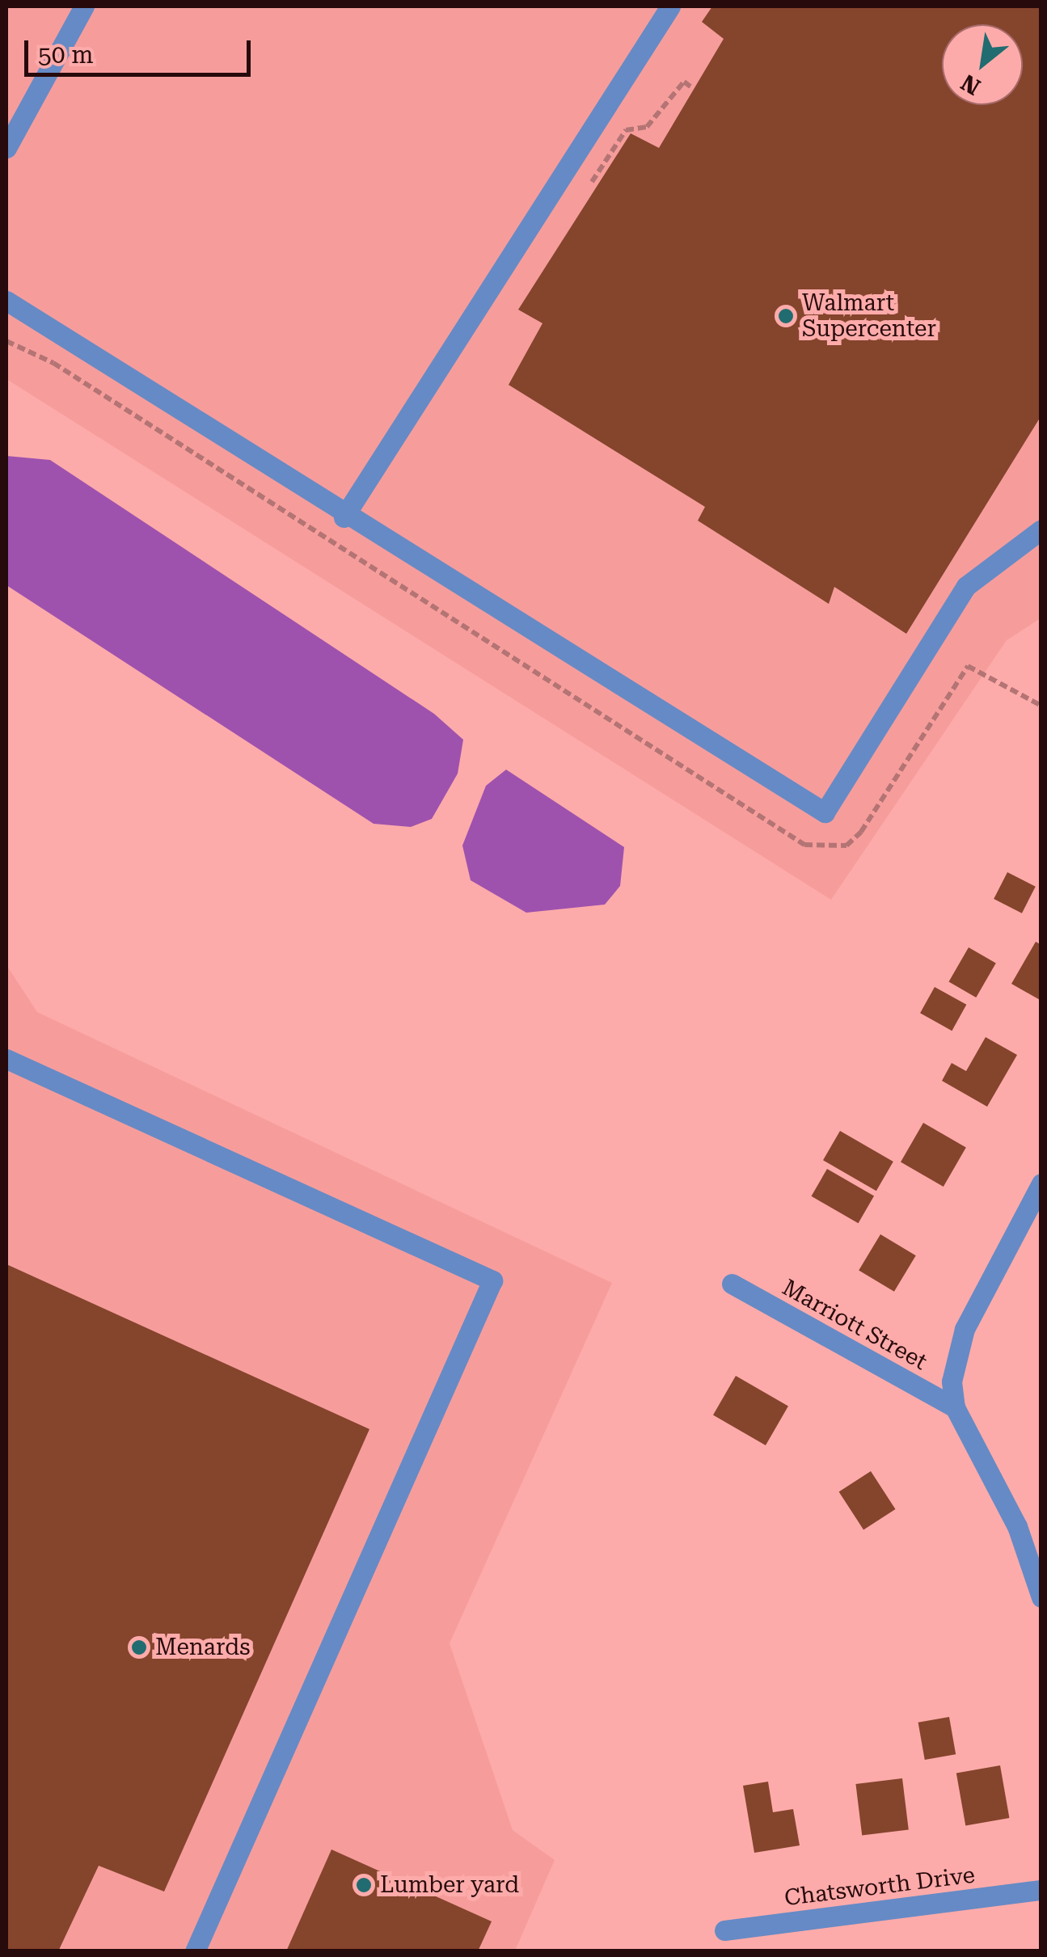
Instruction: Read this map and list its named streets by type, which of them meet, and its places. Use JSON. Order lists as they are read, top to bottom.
{
  "streets": {
    "street": ["Marriott Street", "Chatsworth Drive"]
  },
  "places": ["Walmart Supercenter", "Menards", "Lumber yard"],
  "scale_bar": "50 m",
  "north": "bottom left"
}
